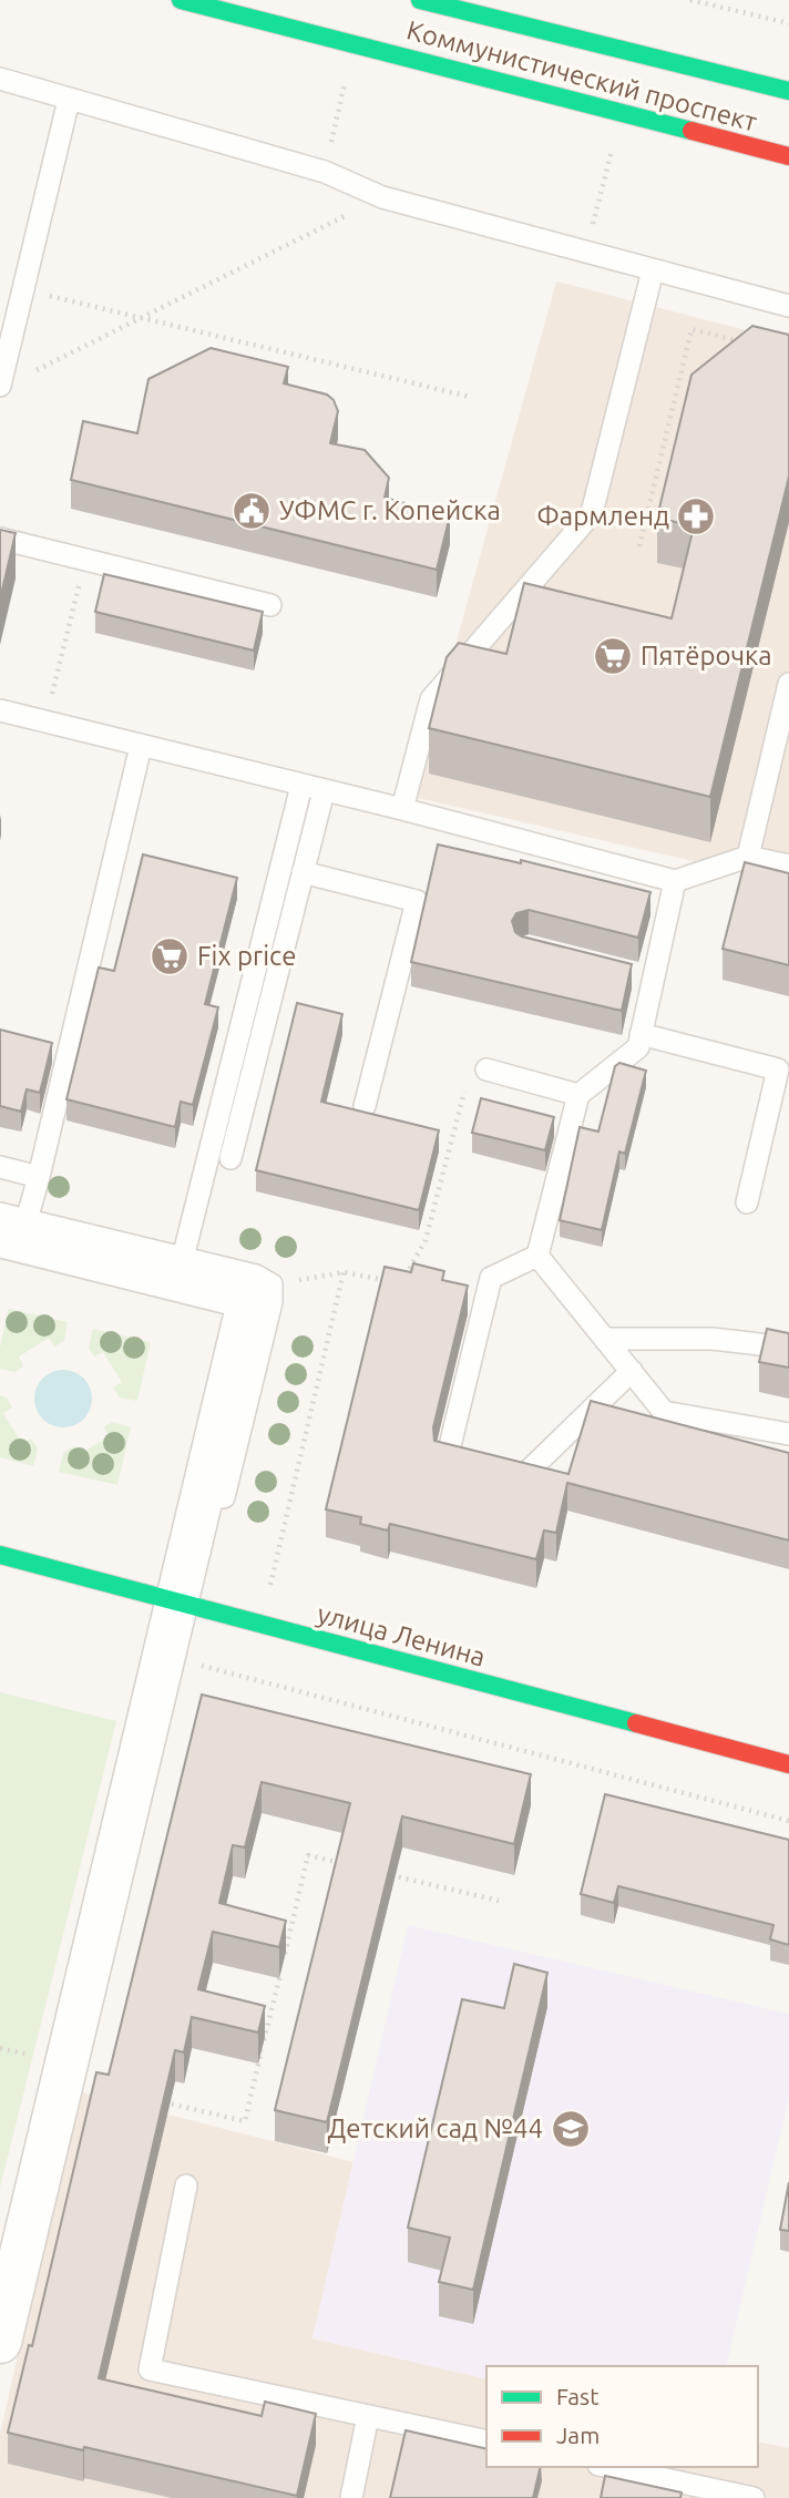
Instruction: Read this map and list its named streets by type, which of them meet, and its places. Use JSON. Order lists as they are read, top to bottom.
{
  "streets": {
    "street": ["Коммунистический проспект", "улица Ленина"]
  },
  "places": {
    "public building": ["УФМС г. Копейска"],
    "pharmacy": ["Фармленд"],
    "supermarket": ["Пятёрочка", "Fix price"],
    "school or university": ["Детский сад №44"]
  },
  "legend": ["Fast", "Jam"]
}
